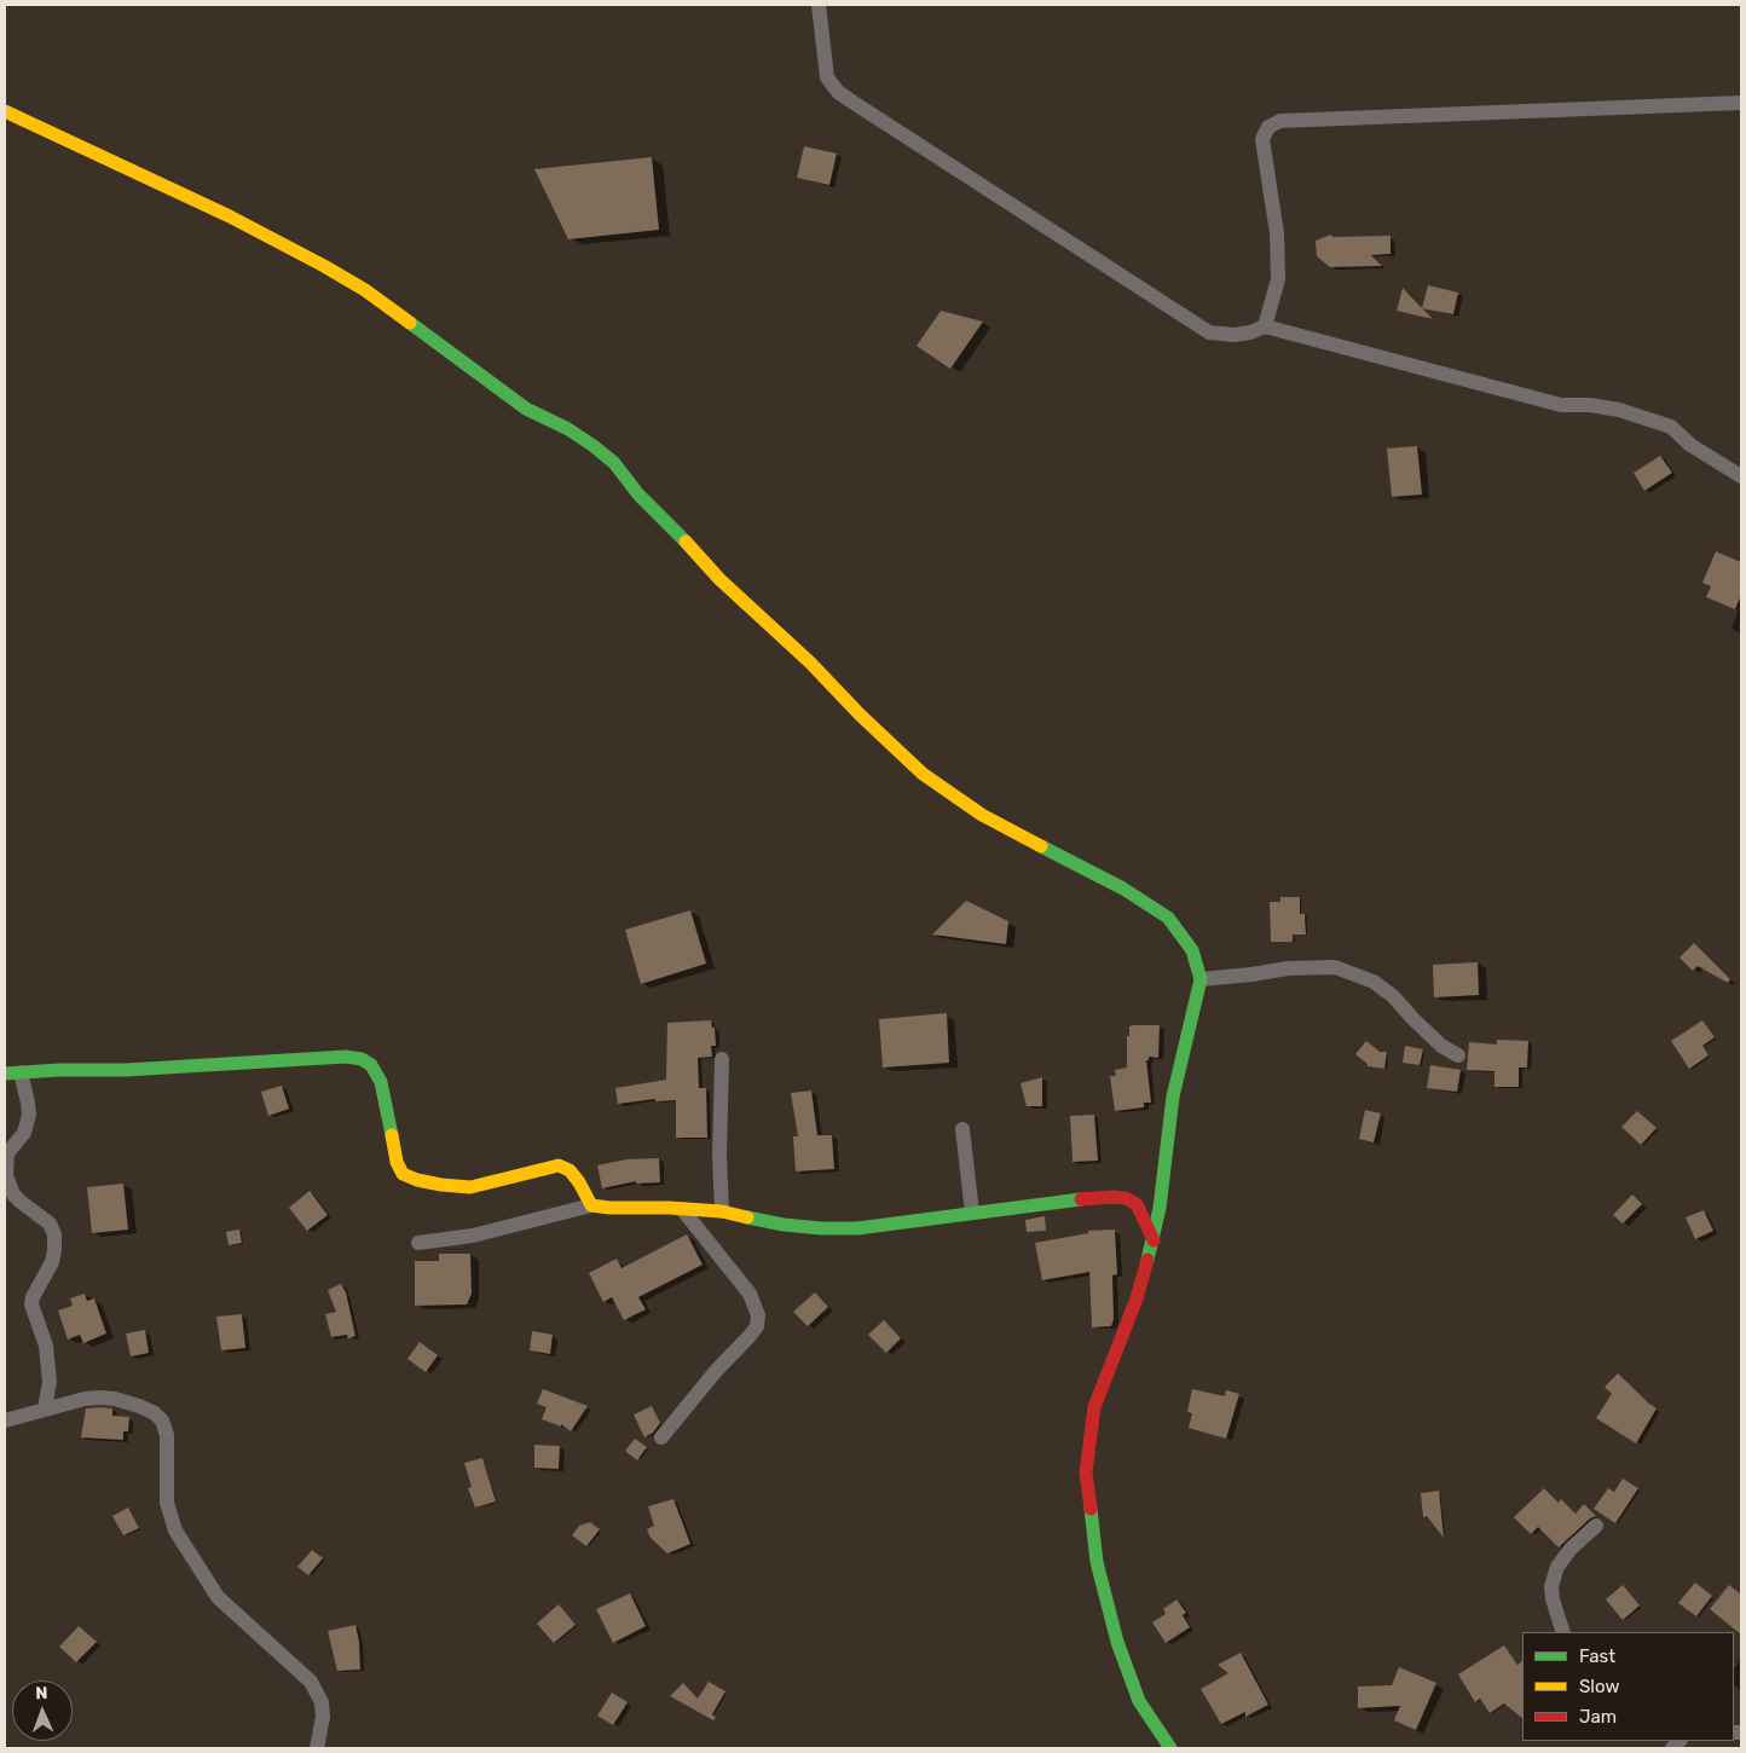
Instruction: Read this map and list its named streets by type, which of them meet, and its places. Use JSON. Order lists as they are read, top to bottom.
{
  "legend": ["Fast", "Slow", "Jam"],
  "north": "top"
}
